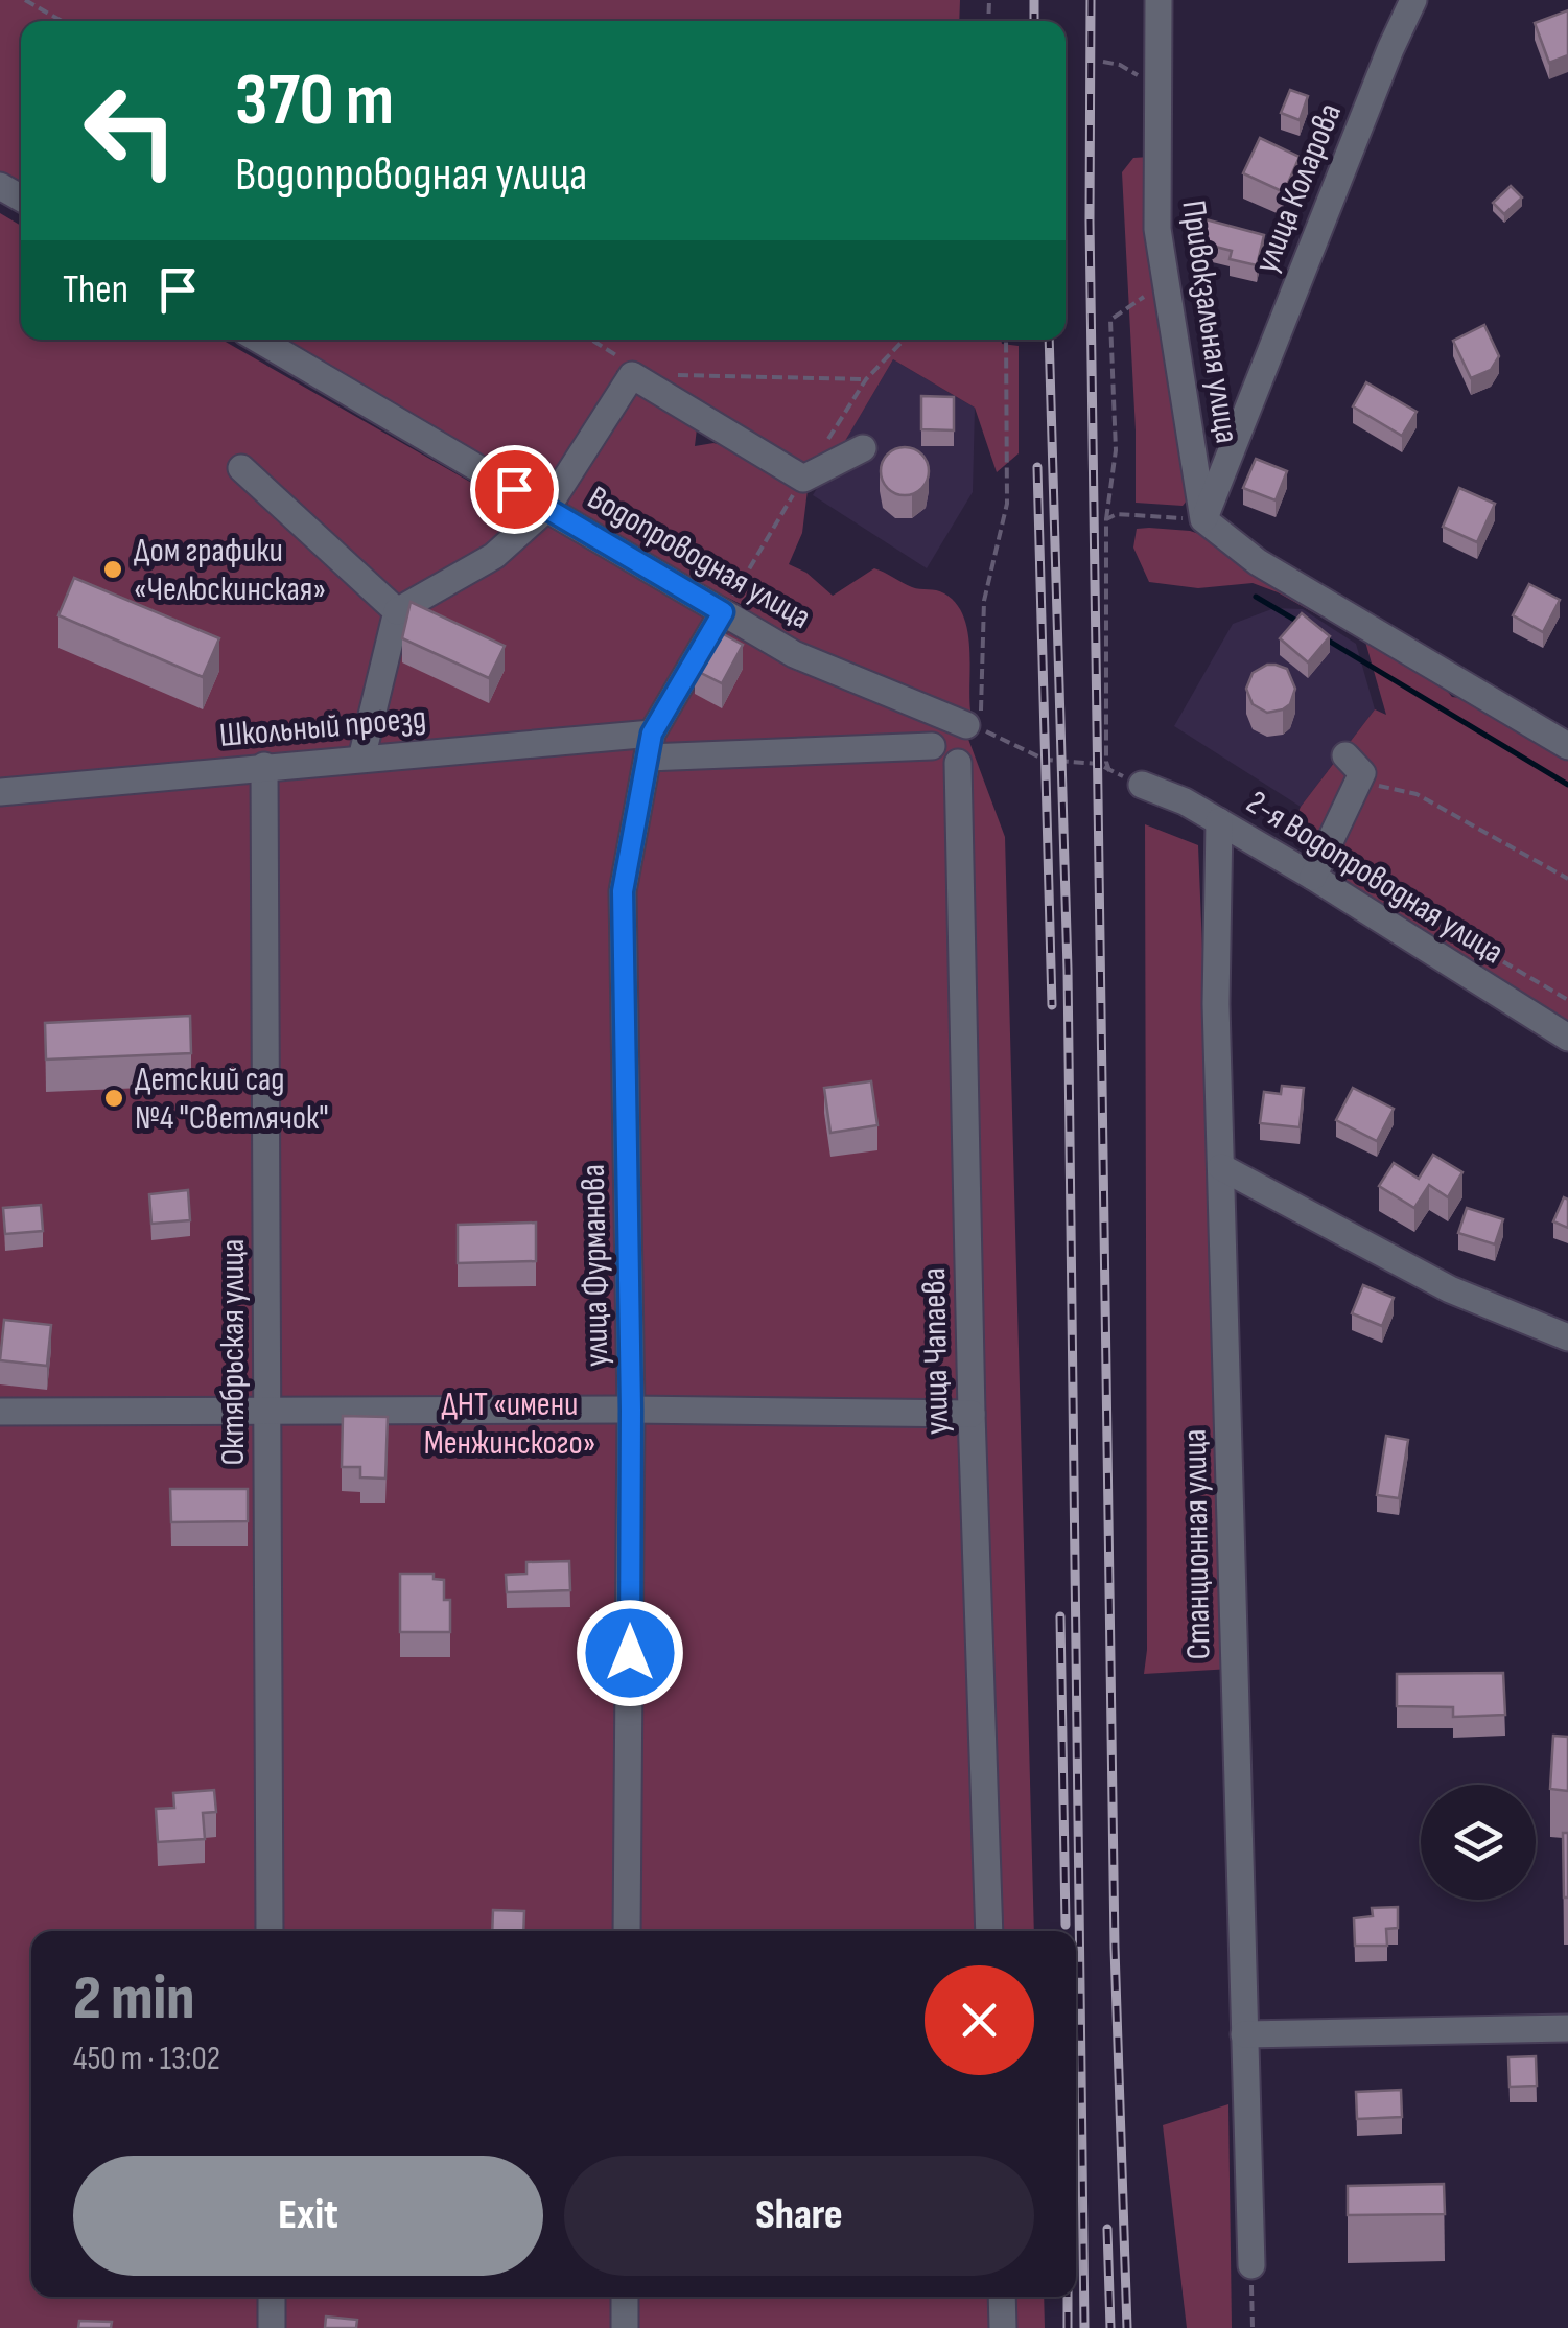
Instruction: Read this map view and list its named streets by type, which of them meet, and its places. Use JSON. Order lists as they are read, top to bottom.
{
  "streets": {
    "street": [
      "улица Коларова",
      "Привокзальная улица",
      "Водопроводная улица",
      "Школьный проезд",
      "2-я Водопроводная улица",
      "улица Фурманова",
      "улица Чапаева",
      "Октябрьская улица",
      "Станционная улица"
    ]
  },
  "crossings": [
    ["улица Коларова", "Привокзальная улица"],
    ["Водопроводная улица", "улица Фурманова"],
    ["Школьный проезд", "улица Фурманова"],
    ["Школьный проезд", "Октябрьская улица"],
    ["2-я Водопроводная улица", "Станционная улица"]
  ],
  "parks": ["ДНТ «имени Менжинского»"],
  "places": ["Дом графики «Челюскинская»", "Детский сад №4 \"Светлячок\""],
  "page": {
    "turn": ["370 m", "Водопроводная улица"],
    "then": "Then",
    "heading": ["2 min", "450 m · 13:02"],
    "buttons": ["Exit", "Share"]
  }
}
